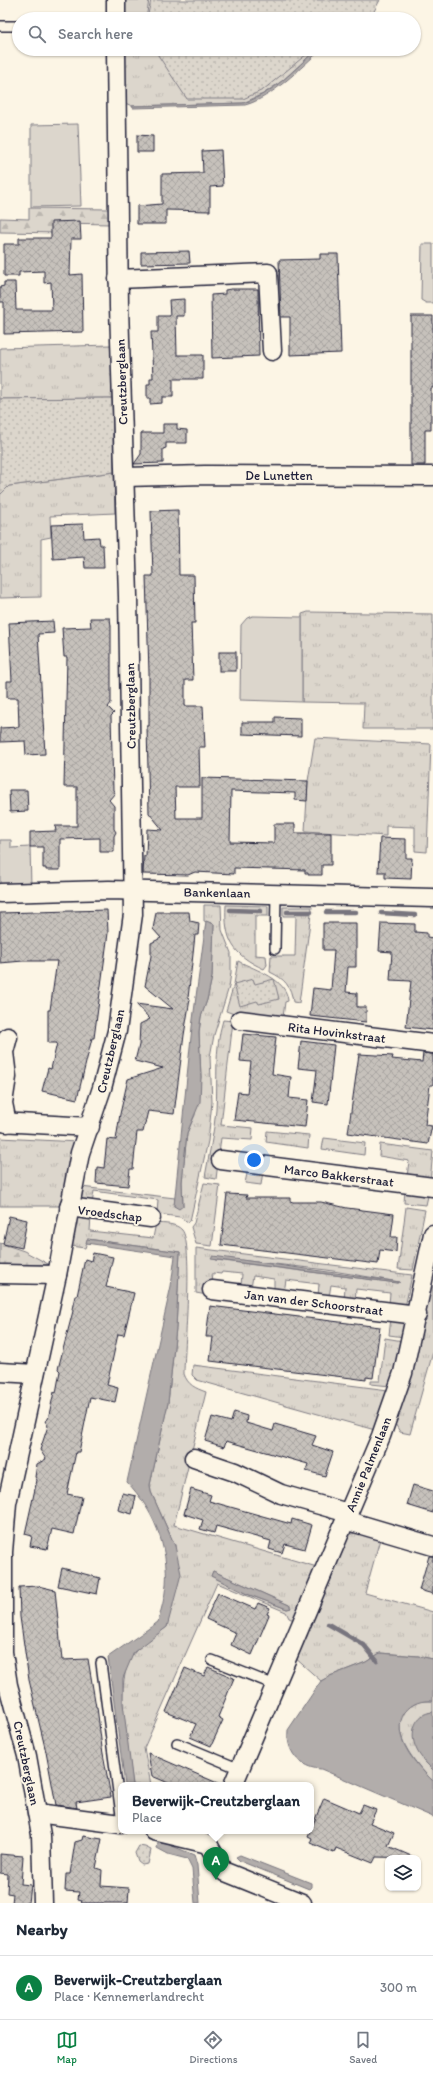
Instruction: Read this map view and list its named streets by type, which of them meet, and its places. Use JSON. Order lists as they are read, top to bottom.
{
  "streets": {
    "street": [
      "Creutzberglaan",
      "De Lunetten",
      "Bankenlaan",
      "Rita Hovinkstraat",
      "Marco Bakkerstraat",
      "Vroedschap",
      "Jan van der Schoorstraat",
      "Annie Palmenlaan"
    ]
  },
  "crossings": [
    ["Creutzberglaan", "De Lunetten"],
    ["Creutzberglaan", "Bankenlaan"],
    ["Creutzberglaan", "Vroedschap"],
    ["Jan van der Schoorstraat", "Annie Palmenlaan"]
  ],
  "page": {
    "search": "Search here",
    "popup": ["Beverwijk-Creutzberglaan", "Place"],
    "pins": "A",
    "heading": "Nearby",
    "list": [
      {
        "mark": "A",
        "name": "Beverwijk-Creutzberglaan",
        "note": "Place · Kennemerlandrecht",
        "value": "300 m"
      }
    ],
    "nav": ["Map", "Directions", "Saved"]
  }
}
